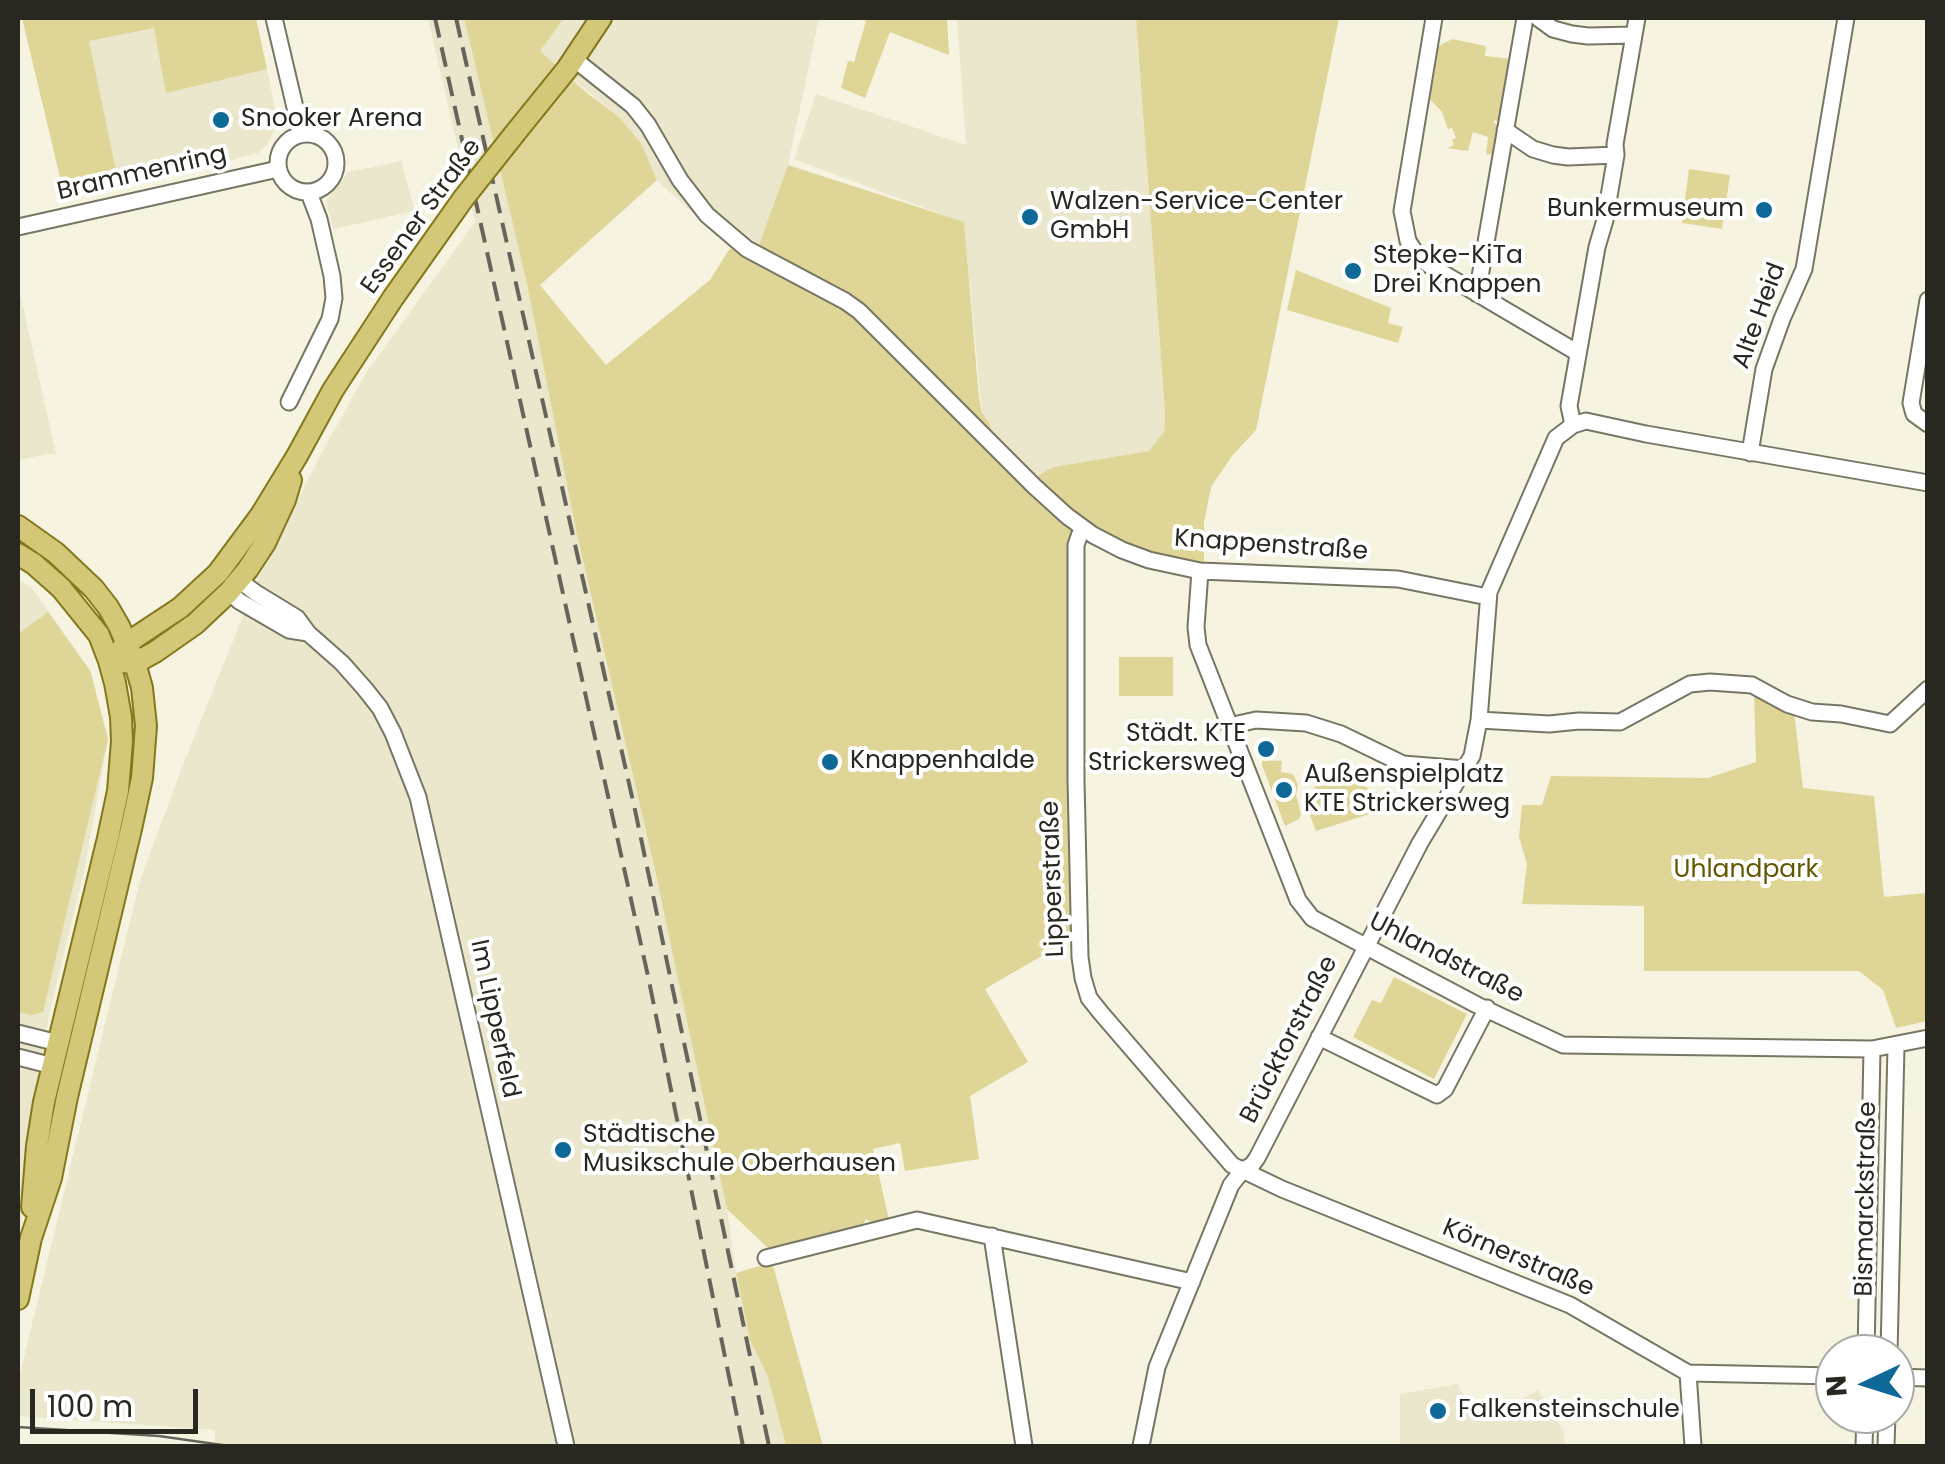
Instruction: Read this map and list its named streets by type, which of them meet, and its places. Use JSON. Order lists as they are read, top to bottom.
{
  "streets": {
    "main road": ["Essener Straße"],
    "street": [
      "Brammenring",
      "Alte Heid",
      "Knappenstraße",
      "Lipperstraße",
      "Uhlandstraße",
      "Im Lipperfeld",
      "Brücktorstraße",
      "Bismarckstraße",
      "Körnerstraße"
    ]
  },
  "crossings": [
    ["Essener Straße", "Knappenstraße"],
    ["Essener Straße", "Im Lipperfeld"],
    ["Knappenstraße", "Lipperstraße"],
    ["Knappenstraße", "Uhlandstraße"],
    ["Knappenstraße", "Brücktorstraße"],
    ["Lipperstraße", "Brücktorstraße"],
    ["Lipperstraße", "Körnerstraße"],
    ["Uhlandstraße", "Brücktorstraße"],
    ["Uhlandstraße", "Bismarckstraße"],
    ["Brücktorstraße", "Körnerstraße"]
  ],
  "parks": ["Uhlandpark"],
  "places": [
    "Snooker Arena",
    "Bunkermuseum",
    "Walzen-Service-Center GmbH",
    "Stepke-KiTa Drei Knappen",
    "Städt. KTE Strickersweg",
    "Knappenhalde",
    "Außenspielplatz KTE Strickersweg",
    "Städtische Musikschule Oberhausen",
    "Falkensteinschule"
  ],
  "scale_bar": "100 m",
  "north": "left"
}
